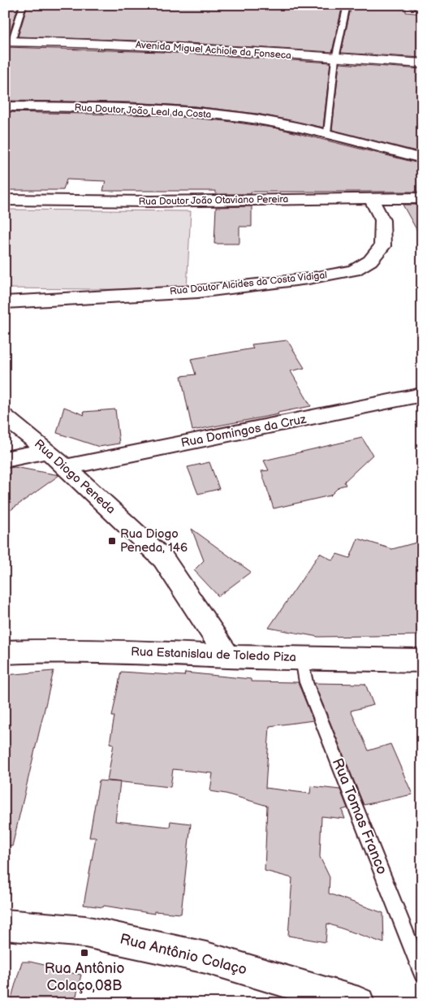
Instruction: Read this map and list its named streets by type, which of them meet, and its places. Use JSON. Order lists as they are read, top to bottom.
{
  "streets": {
    "street": [
      "Avenida Miguel Achiole da Fonseca",
      "Rua Doutor João Leal da Costa",
      "Rua Doutor João Otaviano Pereira",
      "Rua Doutor Alcides da Costa Vidigal",
      "Rua Domingos da Cruz",
      "Rua Diogo Peneda",
      "Rua Estanislau de Toledo Piza",
      "Rua Antônio Colaço"
    ],
    "lane": ["Rua Tomas Franco"]
  },
  "crossings": [
    ["Rua Doutor João Otaviano Pereira", "Rua Doutor Alcides da Costa Vidigal"],
    ["Rua Domingos da Cruz", "Rua Diogo Peneda"],
    ["Rua Diogo Peneda", "Rua Estanislau de Toledo Piza"],
    ["Rua Estanislau de Toledo Piza", "Rua Tomas Franco"]
  ],
  "places": {
    "transit": ["Rua Diogo Peneda, 146", "Rua Antônio Colaço,08B"]
  }
}
